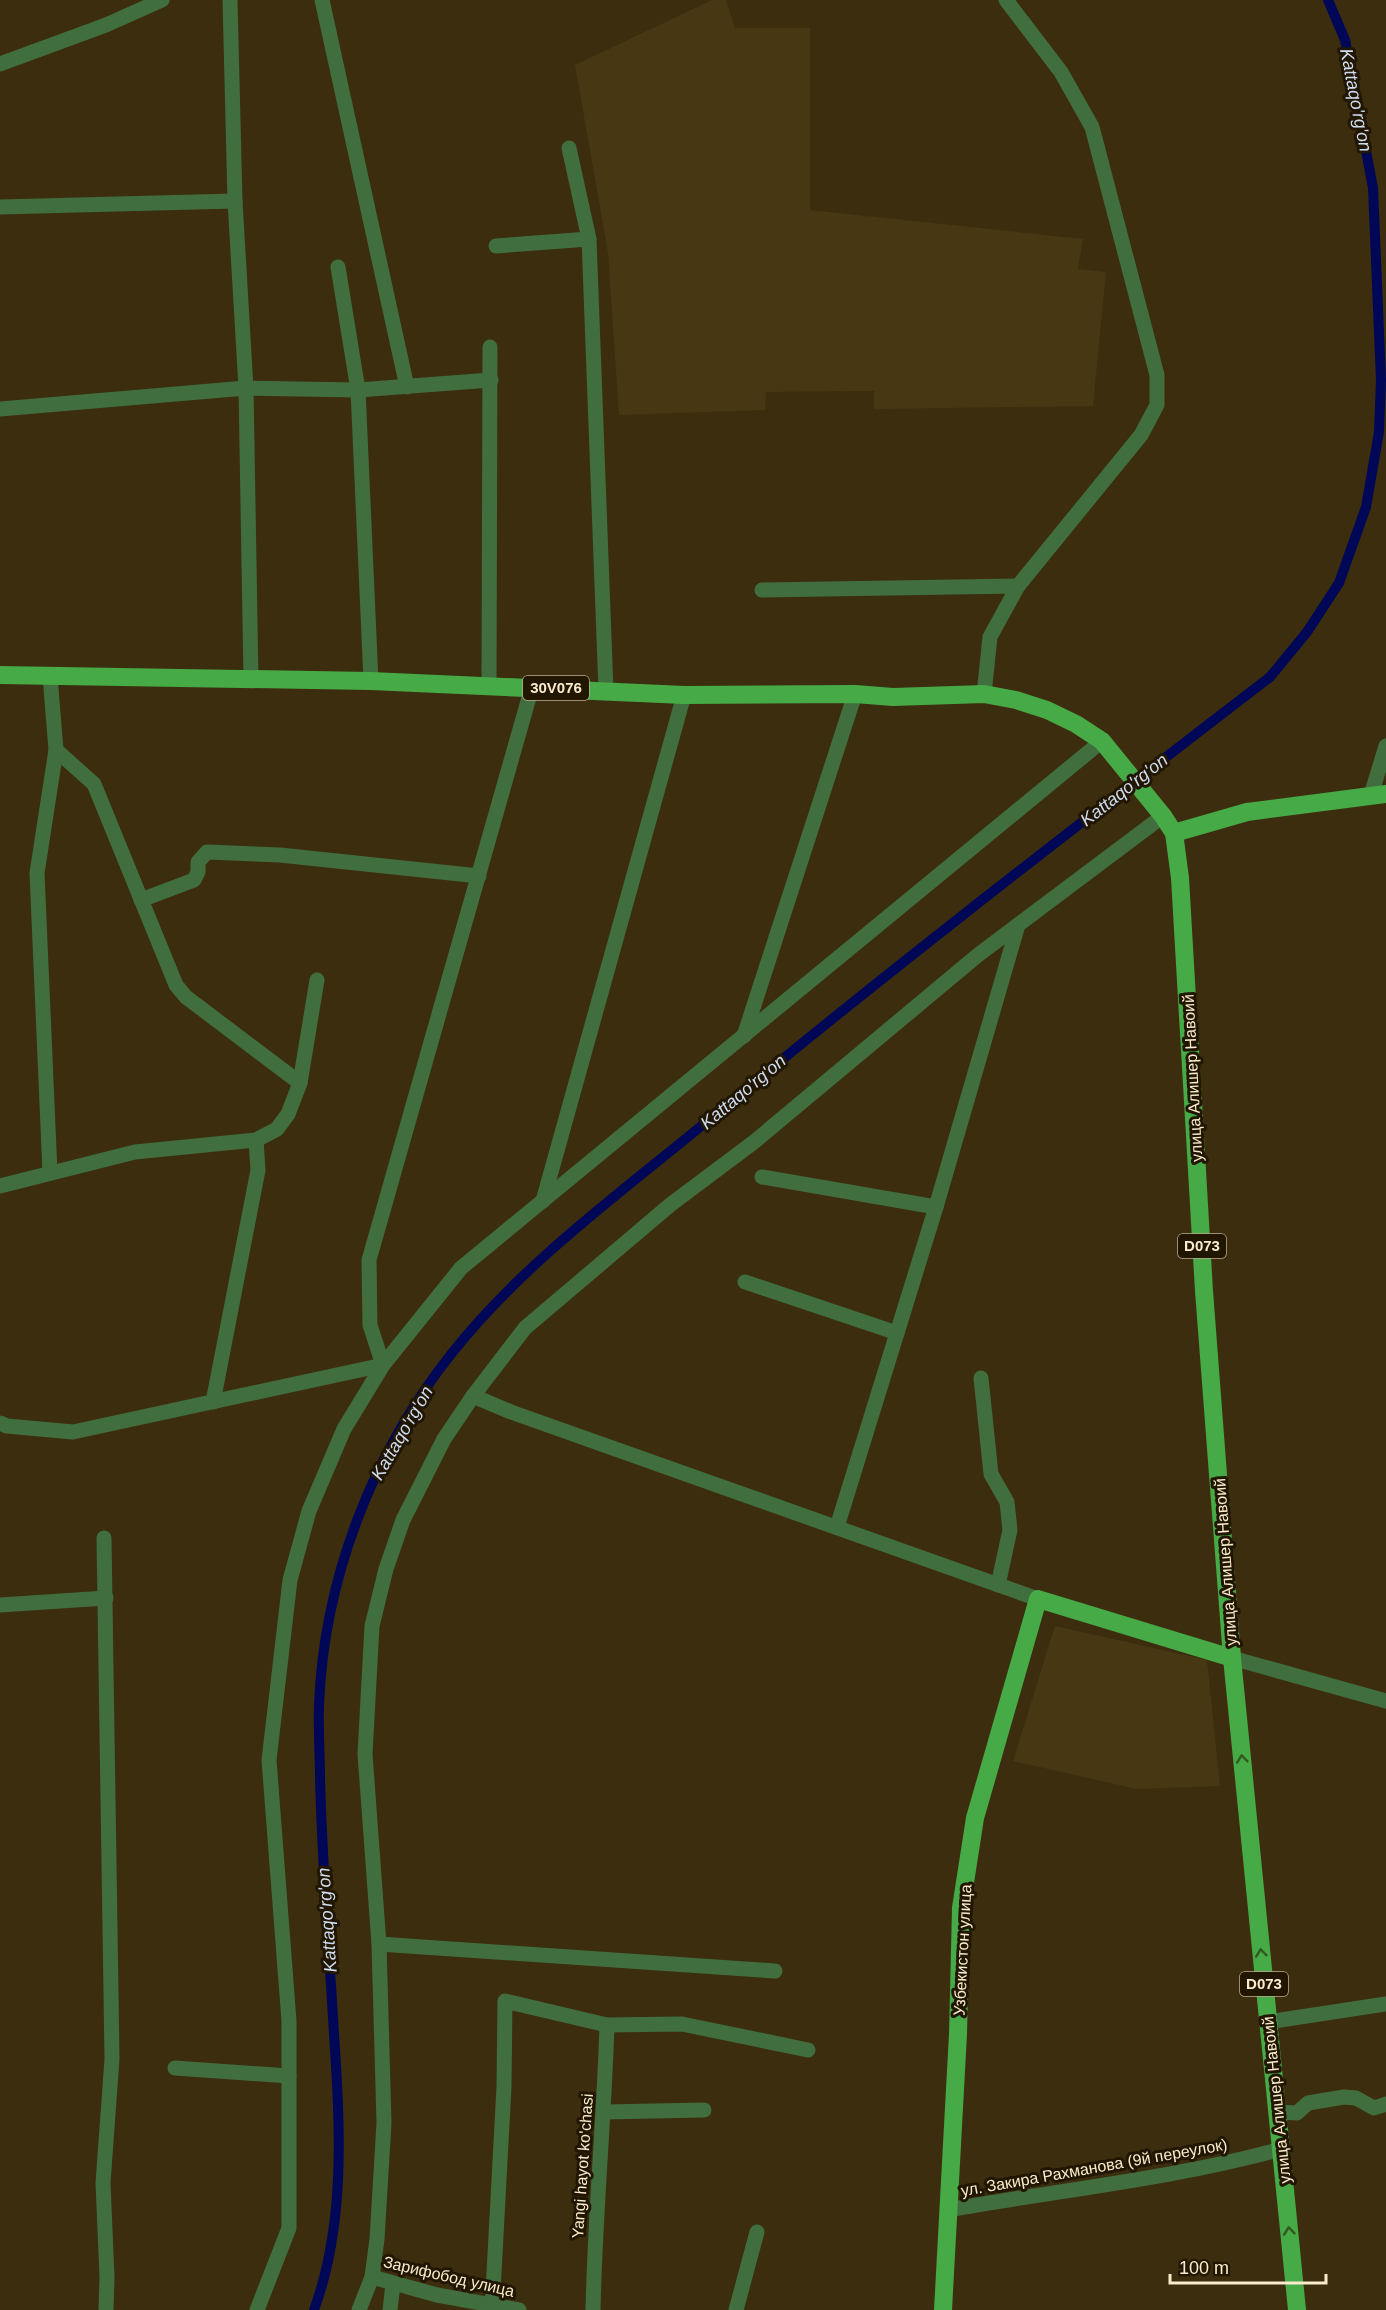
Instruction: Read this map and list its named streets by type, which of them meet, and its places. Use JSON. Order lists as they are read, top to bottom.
{
  "streets": {
    "main road": [
      "30V076",
      "улица Алишер Навоий",
      "D073",
      "Узбекистон улица"
    ],
    "street": ["Yangi hayot ko'chasi", "ул. Закира Рахманова (9й переулок)", "Зарифобод улица"]
  },
  "crossings": [
    ["30V076", "улица Алишер Навоий"],
    ["улица Алишер Навоий", "ул. Закира Рахманова (9й переулок)"],
    ["Узбекистон улица", "ул. Закира Рахманова (9й переулок)"]
  ],
  "one_way": ["улица Алишер Навоий"],
  "water": ["Kattaqo'rg'on"],
  "scale_bar": "100 m"
}
